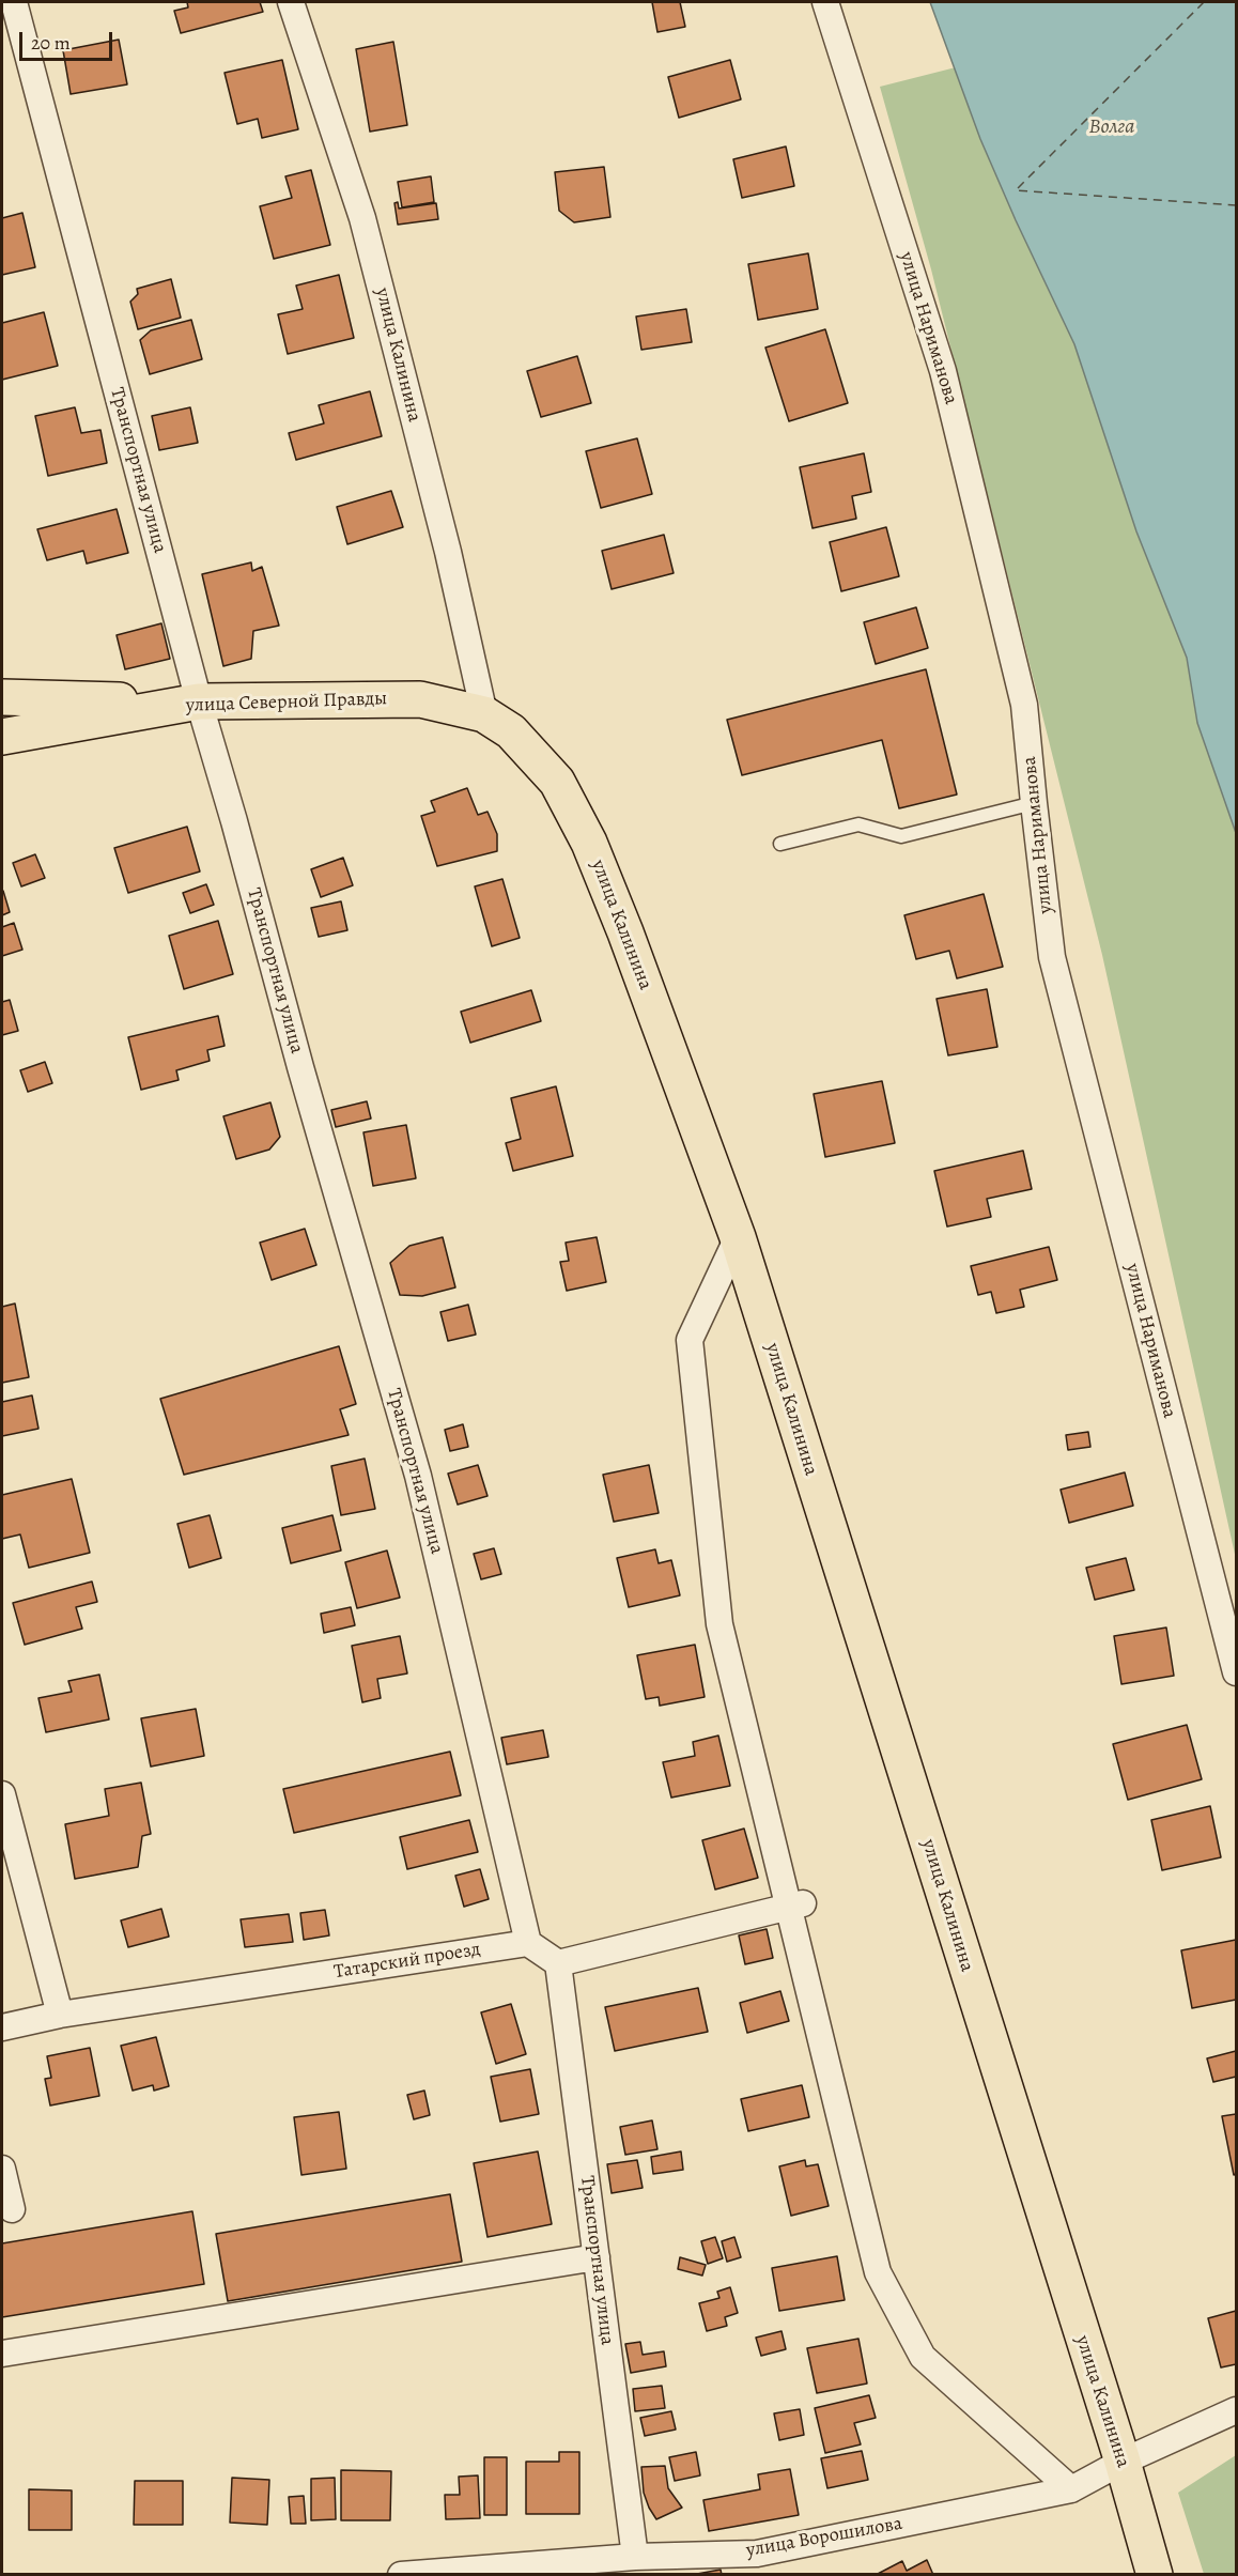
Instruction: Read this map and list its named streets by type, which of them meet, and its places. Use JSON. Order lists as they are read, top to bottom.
{
  "streets": {
    "highway": ["улица Калинина", "улица Северной Правды"],
    "street": [
      "улица Нариманова",
      "Транспортная улица",
      "Татарский проезд",
      "улица Ворошилова"
    ]
  },
  "crossings": [
    ["улица Калинина", "улица Северной Правды"],
    ["улица Калинина", "улица Ворошилова"],
    ["Транспортная улица", "улица Северной Правды"],
    ["Транспортная улица", "Татарский проезд"],
    ["Транспортная улица", "улица Ворошилова"]
  ],
  "water": ["Волга"],
  "scale_bar": "20 m"
}
